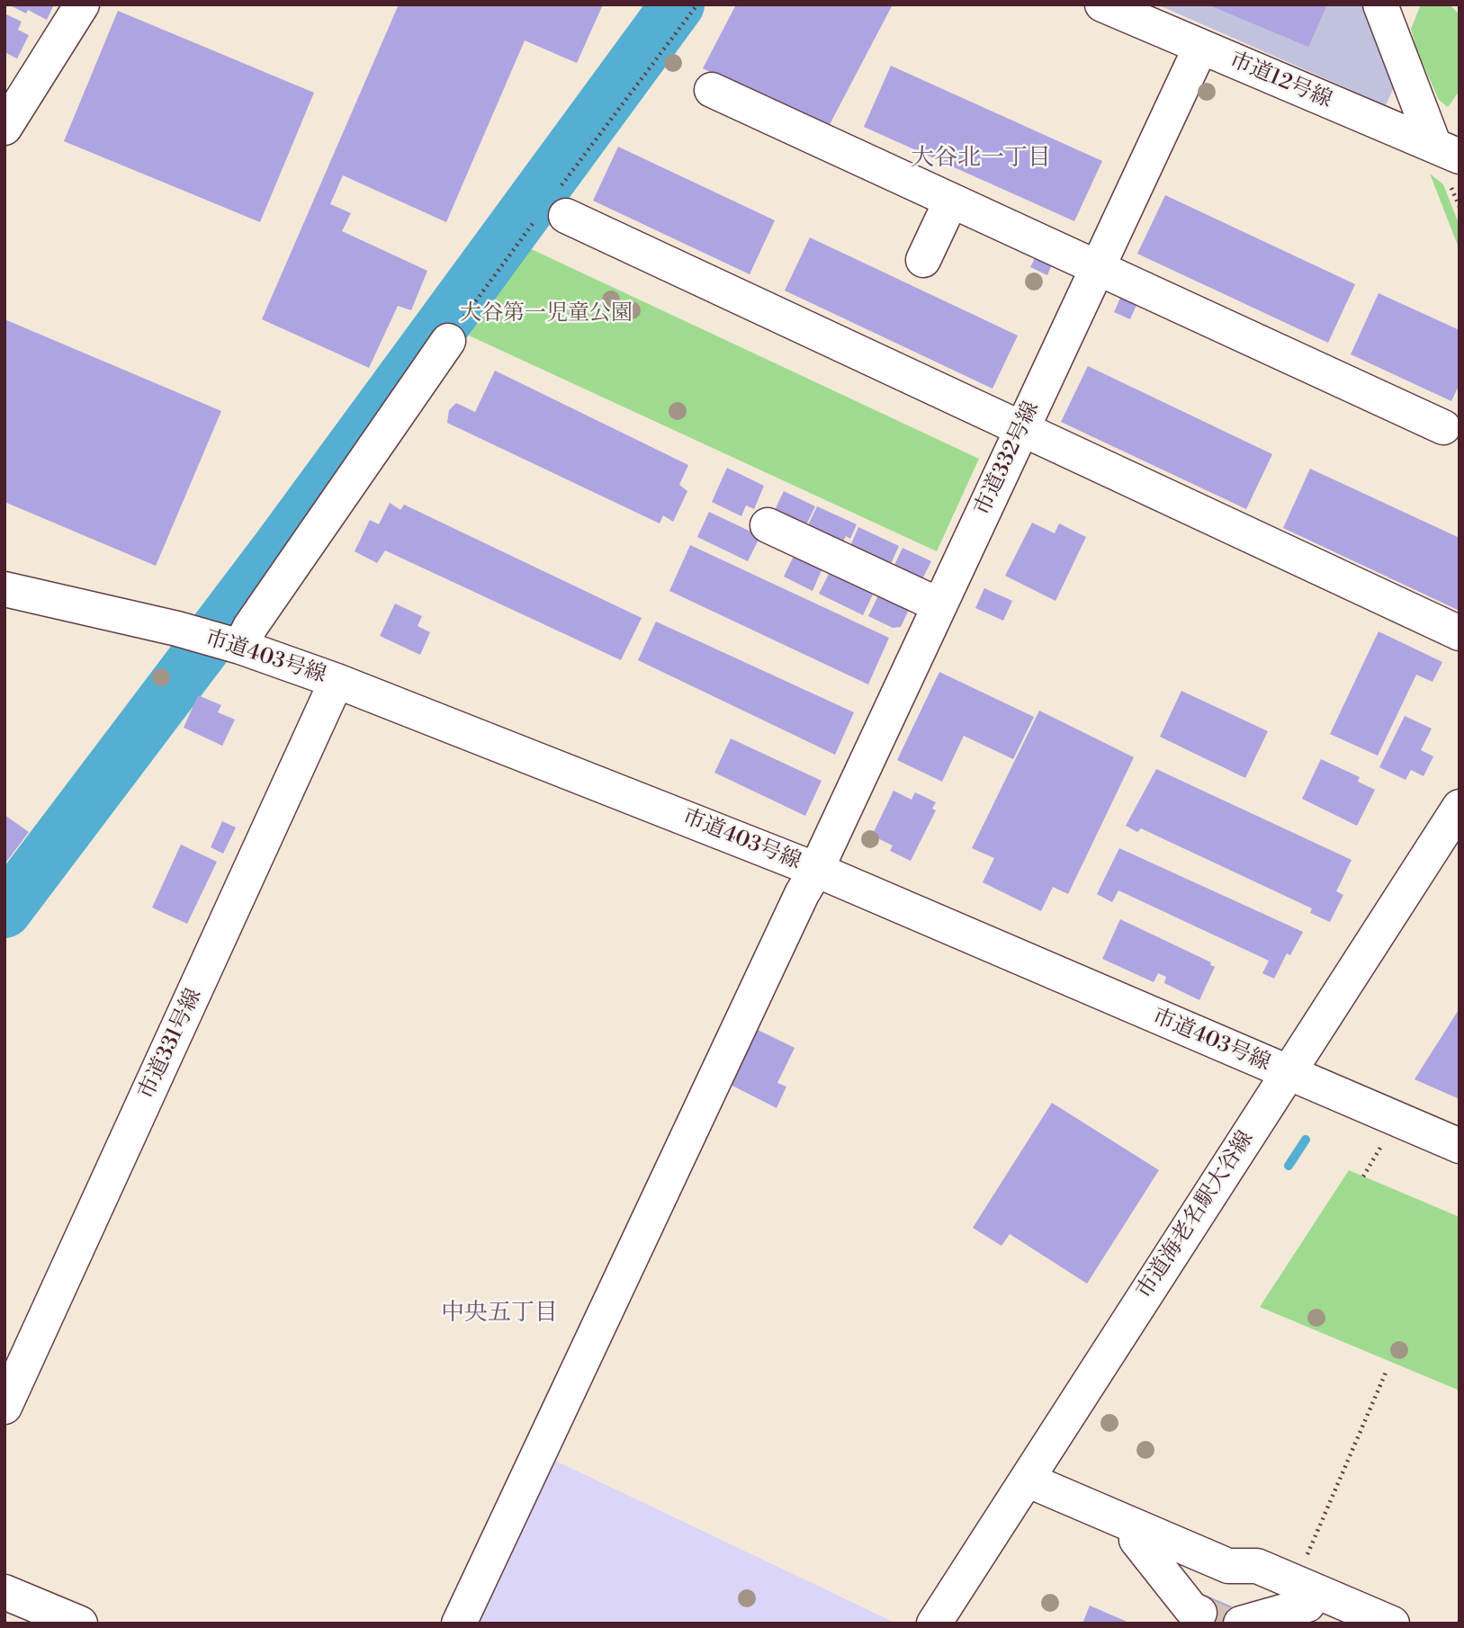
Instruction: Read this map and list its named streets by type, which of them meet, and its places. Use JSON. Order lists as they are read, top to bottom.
{
  "streets": {
    "street": [
      "市道12号線",
      "市道332号線",
      "市道403号線",
      "市道331号線",
      "市道海老名駅大谷線"
    ]
  },
  "crossings": [
    ["市道12号線", "市道332号線"],
    ["市道332号線", "市道403号線"],
    ["市道403号線", "市道331号線"],
    ["市道403号線", "市道海老名駅大谷線"]
  ],
  "districts": ["大谷北一丁目", "中央五丁目"],
  "parks": ["大谷第一児童公園"]
}
